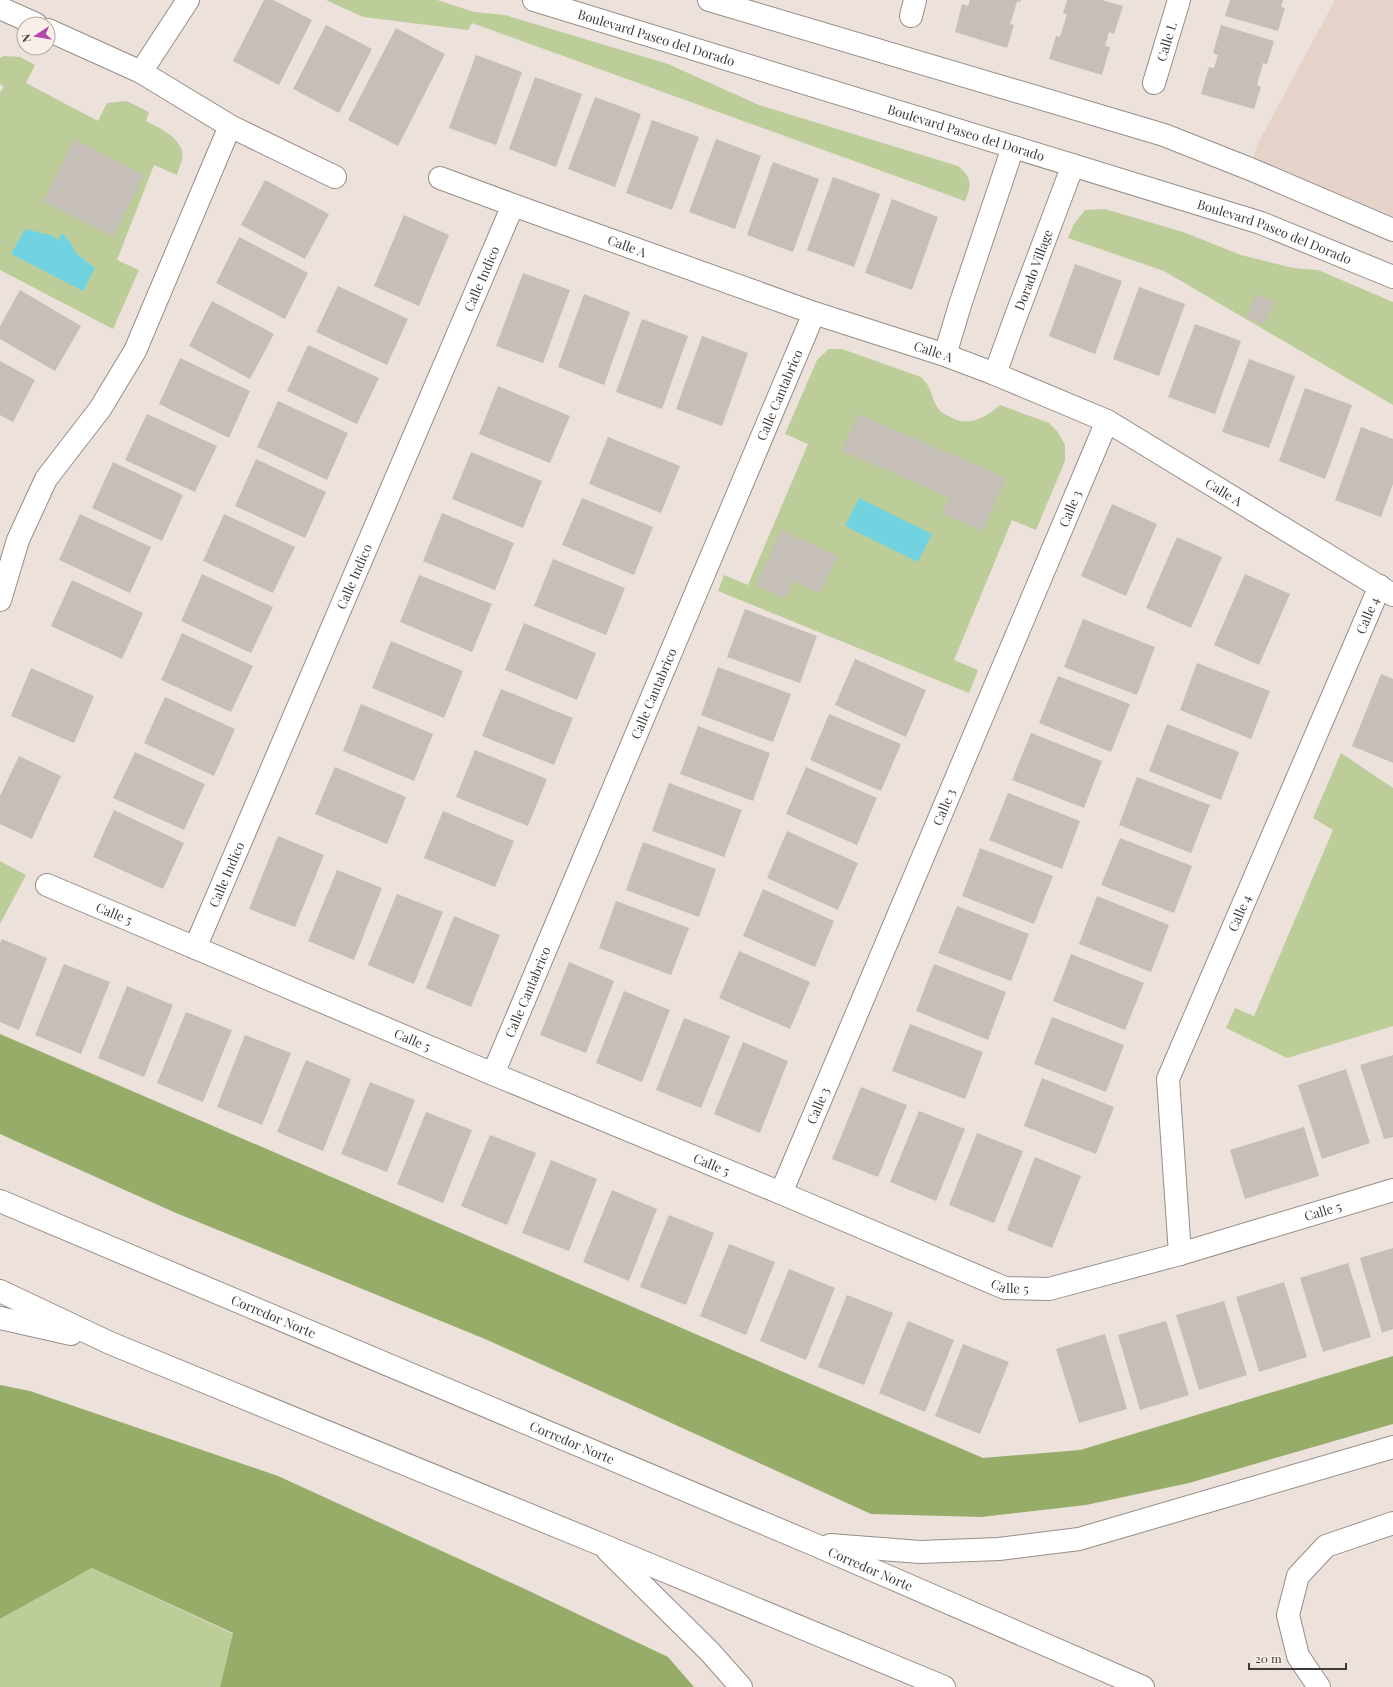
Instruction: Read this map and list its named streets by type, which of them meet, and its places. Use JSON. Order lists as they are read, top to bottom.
{
  "streets": {
    "main road": [
      "Boulevard Paseo del Dorado",
      "Calle L",
      "Calle A",
      "Dorado Village",
      "Calle Indico",
      "Calle Cantabrico",
      "Calle 3",
      "Calle 4",
      "Calle 5",
      "Corredor Norte"
    ]
  },
  "crossings": [
    ["Boulevard Paseo del Dorado", "Dorado Village"],
    ["Calle A", "Dorado Village"],
    ["Calle A", "Calle Indico"],
    ["Calle A", "Calle Cantabrico"],
    ["Calle A", "Calle 3"],
    ["Calle A", "Calle 4"],
    ["Calle Indico", "Calle 5"],
    ["Calle Cantabrico", "Calle 5"],
    ["Calle 3", "Calle 5"],
    ["Calle 4", "Calle 5"]
  ],
  "scale_bar": "20 m",
  "north": "left"
}
